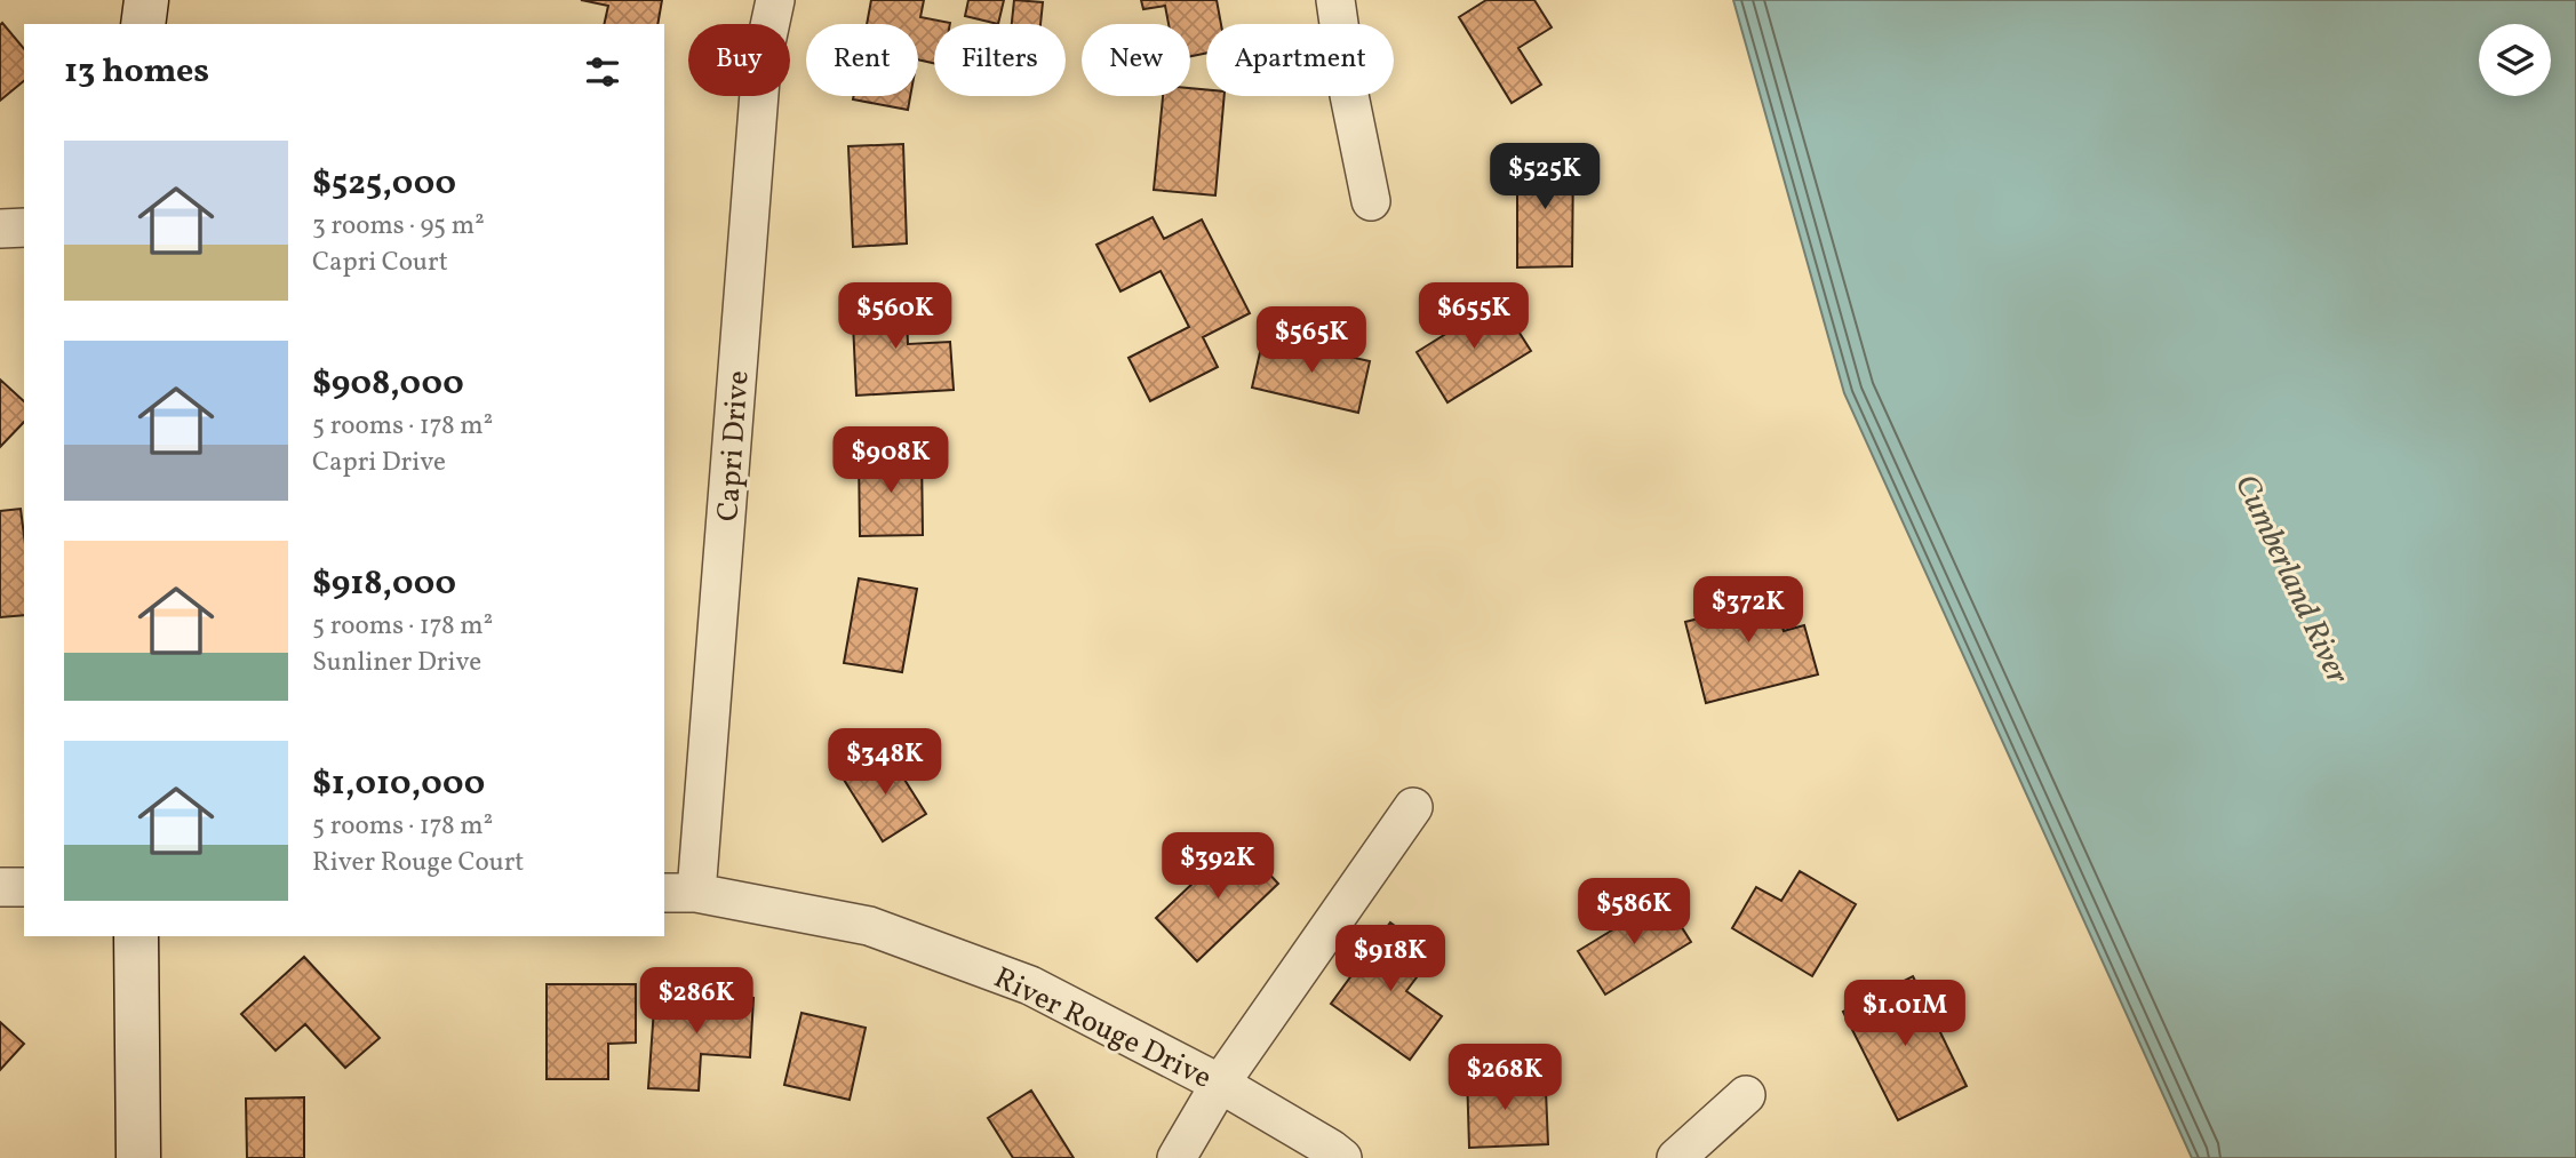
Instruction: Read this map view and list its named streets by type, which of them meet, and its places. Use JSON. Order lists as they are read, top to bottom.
{
  "streets": {
    "street": ["Capri Drive", "River Rouge Drive"]
  },
  "crossings": [
    ["Capri Drive", "River Rouge Drive"]
  ],
  "water": ["Cumberland River"],
  "page": {
    "chip": [
      "Buy",
      "Rent",
      "Filters",
      "New",
      "Apartment"
    ],
    "heading": "13 homes",
    "list": [
      {
        "name": "$525,000",
        "note": "3 rooms · 95 m² · Capri Court"
      },
      {
        "name": "$908,000",
        "note": "5 rooms · 178 m² · Capri Drive"
      },
      {
        "name": "$918,000",
        "note": "5 rooms · 178 m² · Sunliner Drive"
      },
      {
        "name": "$1,010,000",
        "note": "5 rooms · 178 m² · River Rouge Court"
      }
    ],
    "price": [
      "$525K",
      "$560K",
      "$655K",
      "$565K",
      "$908K",
      "$372K",
      "$348K",
      "$392K",
      "$586K",
      "$918K",
      "$286K",
      "$1.01M",
      "$268K"
    ]
  }
}
